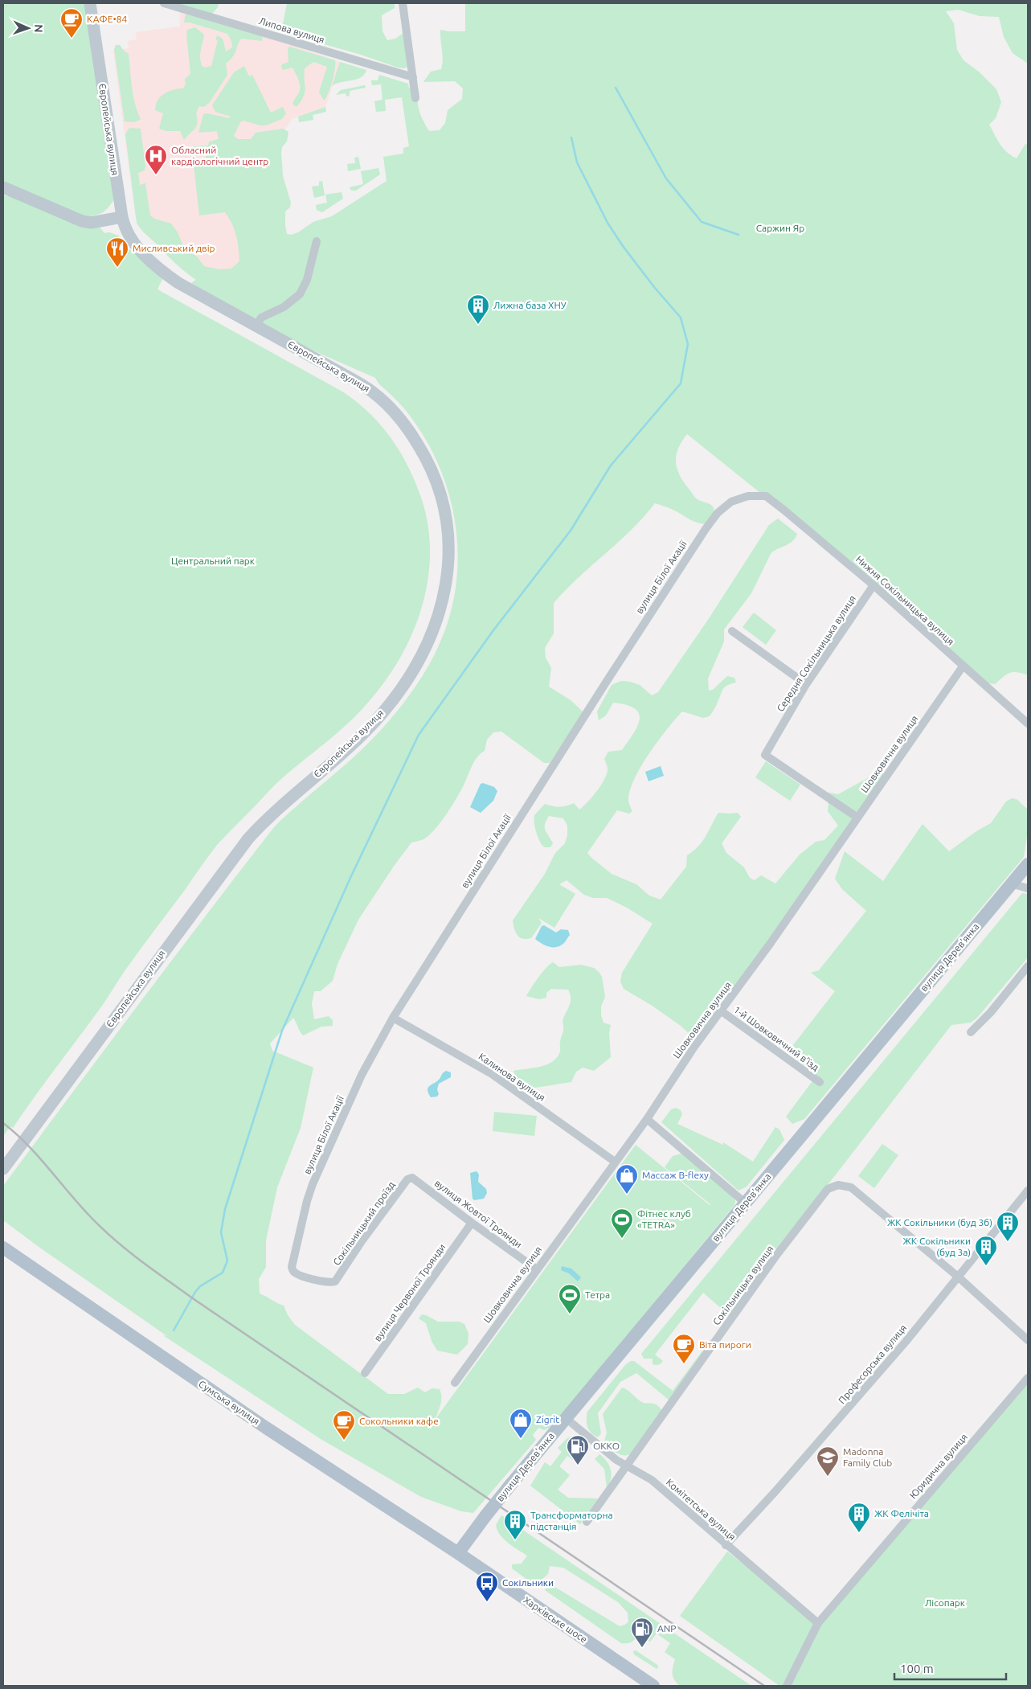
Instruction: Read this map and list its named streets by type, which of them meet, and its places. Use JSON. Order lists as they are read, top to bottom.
{
  "streets": {
    "main road": [
      "Європейська вулиця",
      "вулиця Дерев’янка",
      "Сумська вулиця",
      "Харківське шосе"
    ],
    "street": [
      "Липова вулиця",
      "вулиця Білої Акації",
      "Нижня Сокільницька вулиця",
      "Середня Сокільницька вулиця",
      "Шовковична вулиця",
      "1-й Шовковичний в’їзд",
      "Калинова вулиця",
      "вулиця Жовтої Троянди",
      "Сокільницький проїзд",
      "Сокільницька вулиця",
      "вулиця Червоної Троянди",
      "Професорська вулиця",
      "Юридична вулиця",
      "Комітетська вулиця"
    ]
  },
  "crossings": [
    ["вулиця Білої Акації", "Нижня Сокільницька вулиця"],
    ["вулиця Білої Акації", "Калинова вулиця"],
    ["вулиця Білої Акації", "Сокільницький проїзд"],
    ["Нижня Сокільницька вулиця", "Середня Сокільницька вулиця"],
    ["Нижня Сокільницька вулиця", "Шовковична вулиця"],
    ["Середня Сокільницька вулиця", "Шовковична вулиця"],
    ["Шовковична вулиця", "1-й Шовковичний в’їзд"],
    ["Шовковична вулиця", "Калинова вулиця"],
    ["Шовковична вулиця", "вулиця Жовтої Троянди"],
    ["вулиця Дерев’янка", "Сумська вулиця"],
    ["вулиця Дерев’янка", "Комітетська вулиця"],
    ["вулиця Дерев’янка", "Харківське шосе"],
    ["вулиця Жовтої Троянди", "Сокільницький проїзд"],
    ["вулиця Жовтої Троянди", "вулиця Червоної Троянди"],
    ["Сокільницька вулиця", "Професорська вулиця"],
    ["Сокільницька вулиця", "Комітетська вулиця"],
    ["Професорська вулиця", "Комітетська вулиця"],
    ["Сумська вулиця", "Харківське шосе"],
    ["Юридична вулиця", "Комітетська вулиця"]
  ],
  "parks": ["Саржин Яр", "Центральний парк", "Лісопарк"],
  "places": {
    "cafe": ["КАФЕ•84", "Віта пироги", "Сокольники кафе"],
    "hospital": ["Обласний кардiологiчний центр"],
    "restaurant": ["Мисливський двір"],
    "building": [
      "Лижна база ХНУ",
      "ЖК Сокільники (буд 3б)",
      "ЖК Сокільники (буд 3а)",
      "ЖК Фелічіта",
      "Трансформаторна підстанція"
    ],
    "shop": ["Массаж B-flexy", "Zigrit"],
    "sports": ["Фітнес клуб «TETRA»", "Тетра"],
    "fuel station": ["ОККО", "ANP"],
    "school or university": ["Madonna Family Club"],
    "bus stop": ["Сокільники"]
  },
  "scale_bar": "100 m",
  "north": "right"
}
